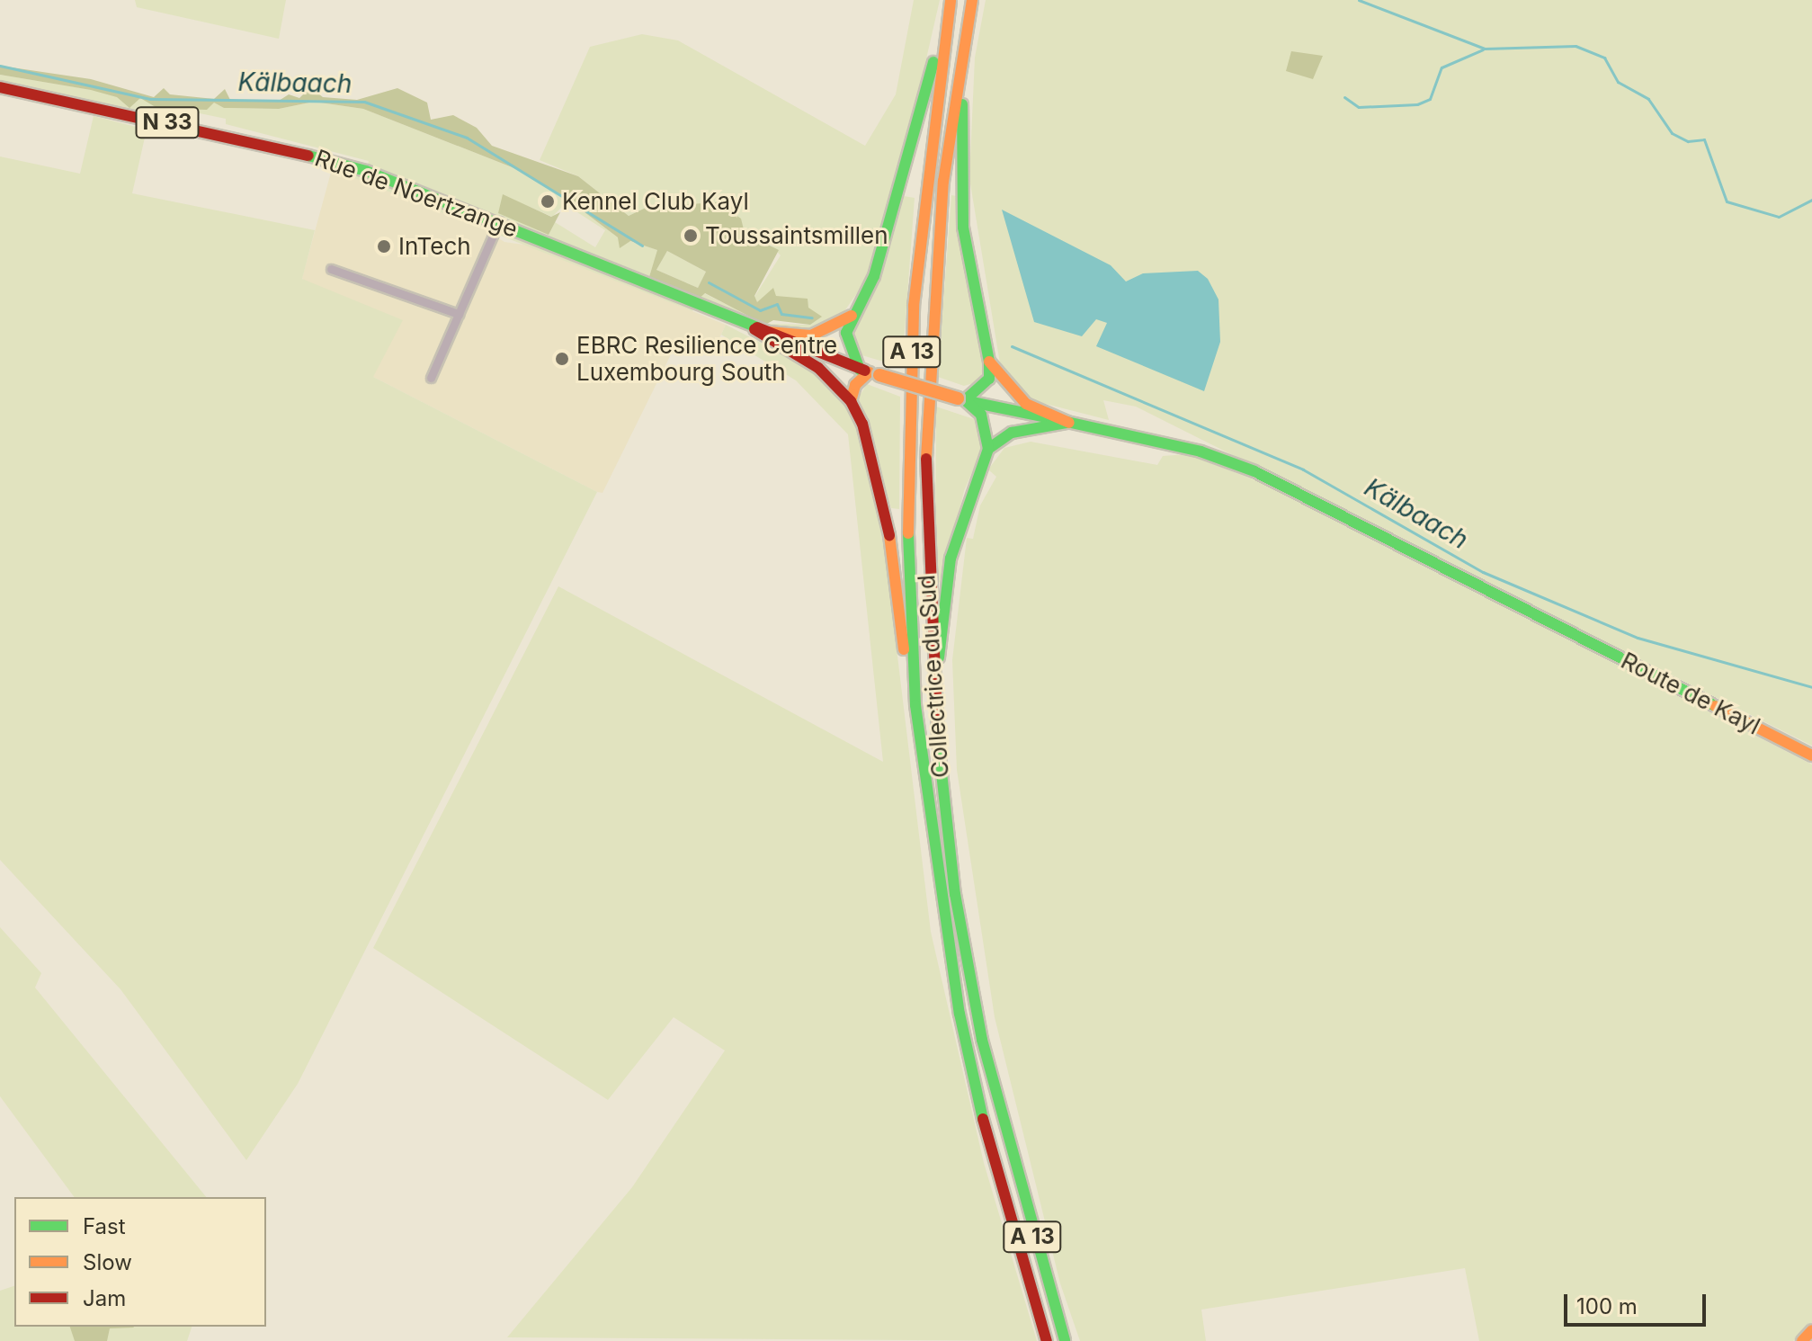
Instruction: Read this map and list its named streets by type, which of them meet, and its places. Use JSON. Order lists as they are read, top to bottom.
{
  "streets": {
    "main road": [
      "N 33",
      "Rue de Noertzange",
      "A 13",
      "Collectrice du Sud",
      "Route de Kayl"
    ]
  },
  "crossings": [
    ["N 33", "Rue de Noertzange"],
    ["N 33", "A 13"],
    ["Rue de Noertzange", "A 13"],
    ["A 13", "Collectrice du Sud"]
  ],
  "water": ["Kälbaach"],
  "places": [
    "Kennel Club Kayl",
    "Toussaintsmillen",
    "InTech",
    "EBRC Resilience Centre Luxembourg South"
  ],
  "legend": ["Fast", "Slow", "Jam"],
  "scale_bar": "100 m"
}
